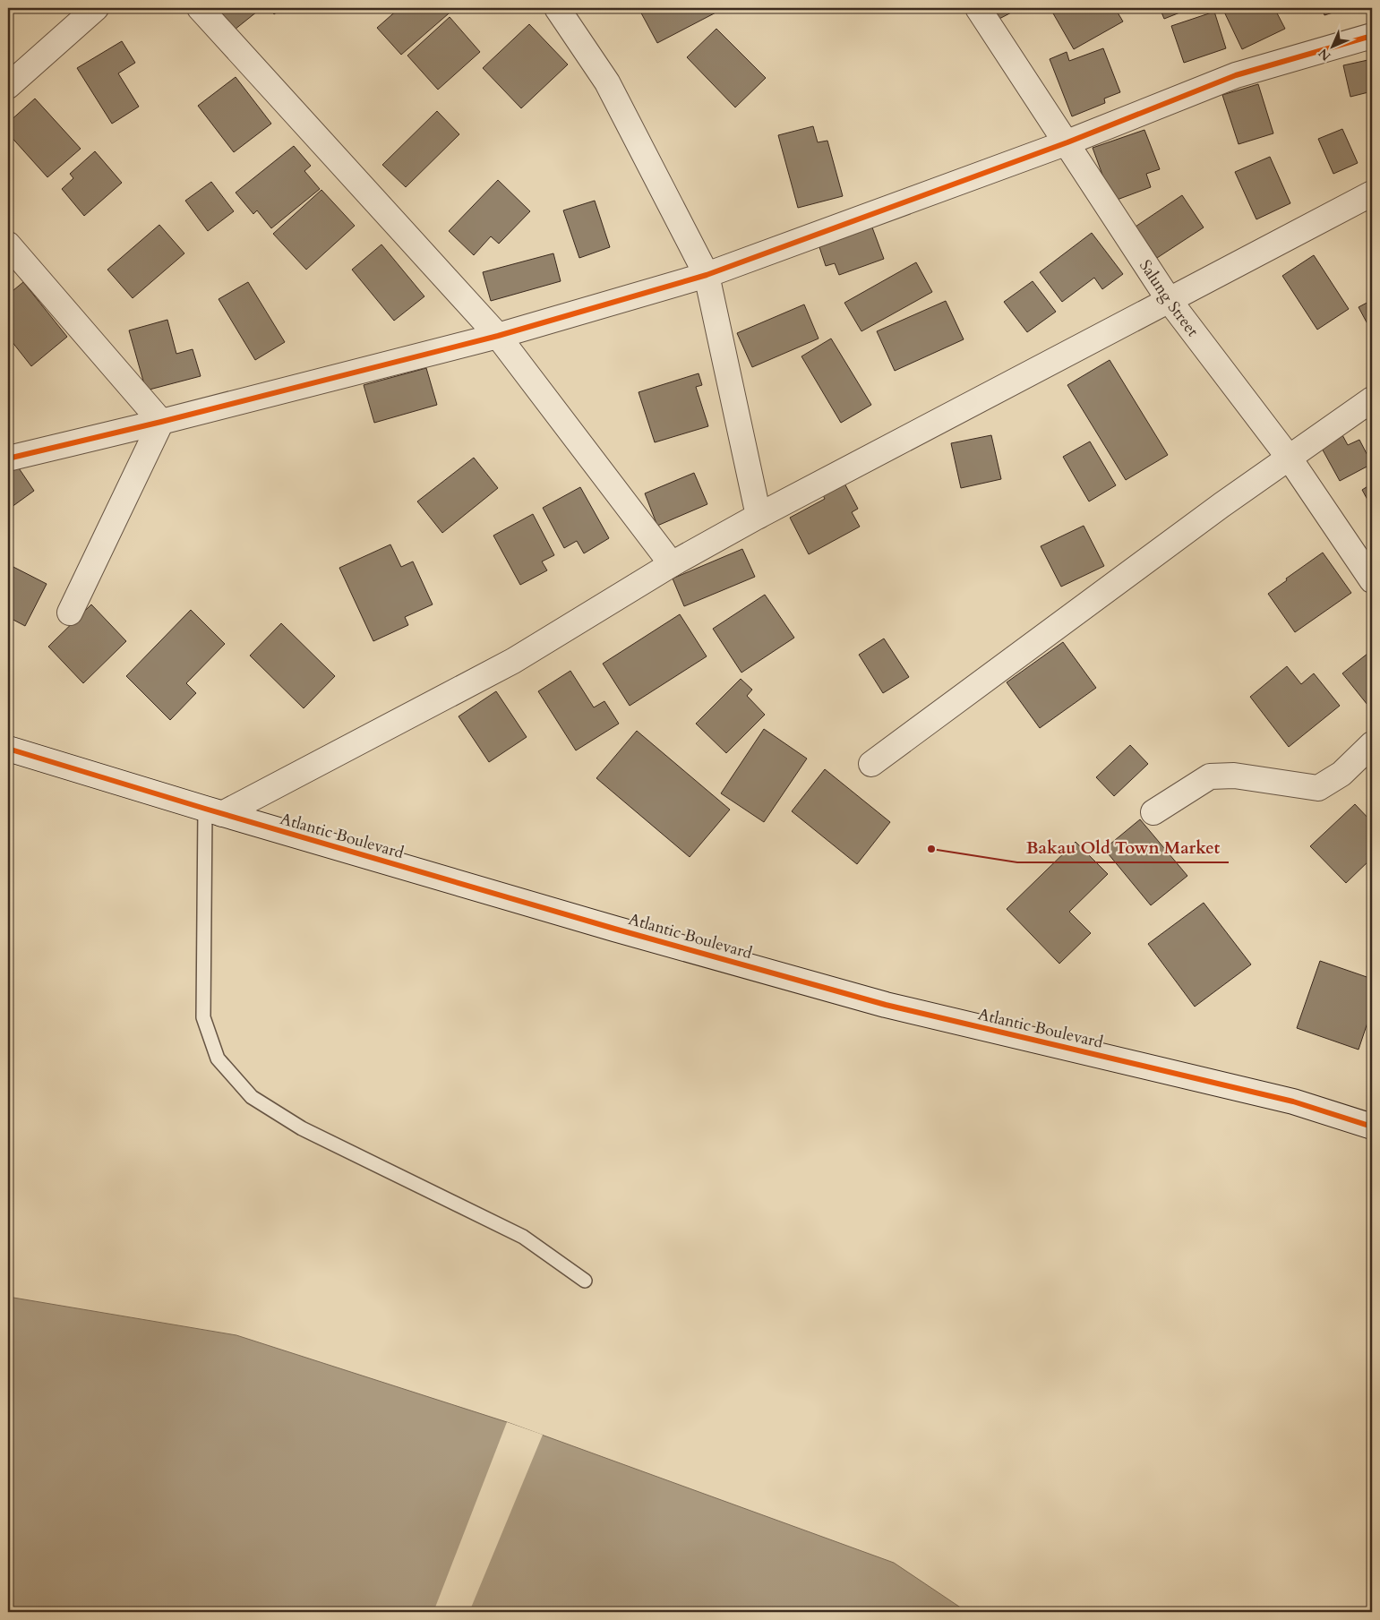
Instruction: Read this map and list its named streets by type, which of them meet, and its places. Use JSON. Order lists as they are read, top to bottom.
{
  "streets": {
    "street": ["Salung Street", "Atlantic Boulevard"]
  },
  "places": ["Bakau Old Town Market"],
  "north": "bottom left"
}
